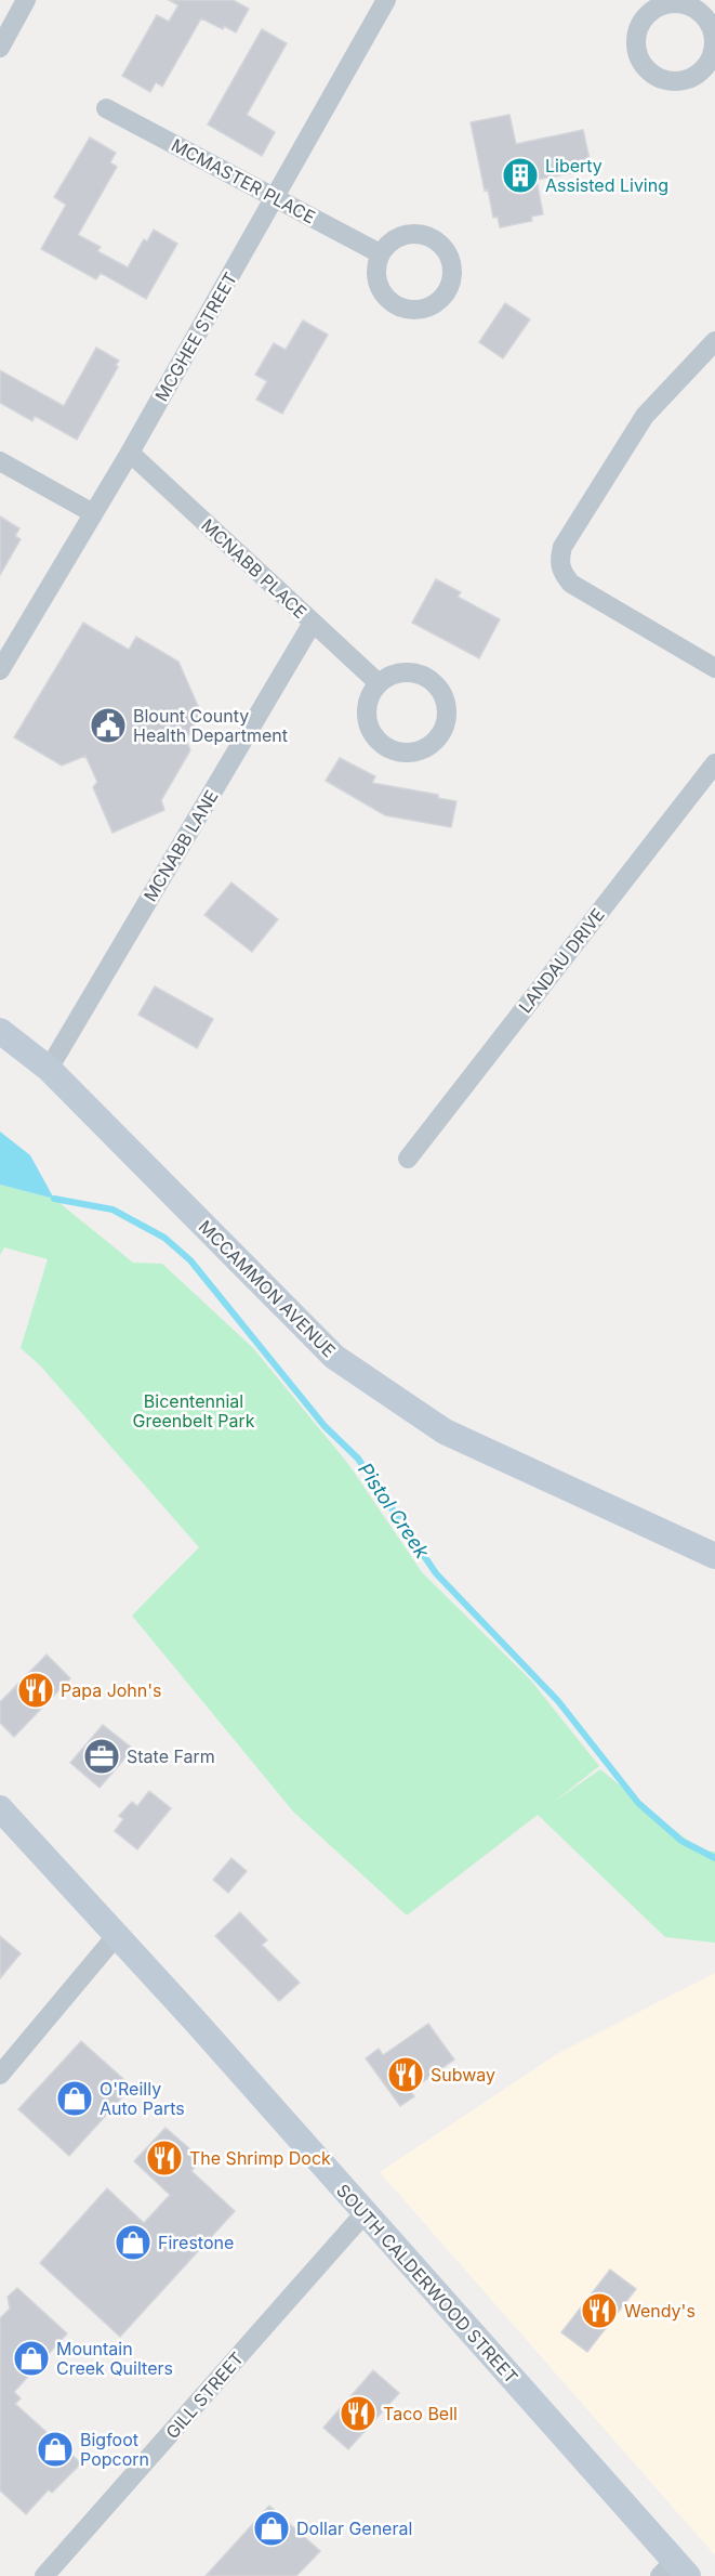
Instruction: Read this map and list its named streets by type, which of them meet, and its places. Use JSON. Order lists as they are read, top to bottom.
{
  "streets": {
    "main road": ["MCCAMMON AVENUE", "SOUTH CALDERWOOD STREET"],
    "street": [
      "MCMASTER PLACE",
      "MCGHEE STREET",
      "MCNABB PLACE",
      "MCNABB LANE",
      "LANDAU DRIVE",
      "GILL STREET"
    ]
  },
  "crossings": [
    ["MCMASTER PLACE", "MCGHEE STREET"],
    ["MCGHEE STREET", "MCNABB PLACE"],
    ["MCNABB PLACE", "MCNABB LANE"],
    ["MCNABB LANE", "MCCAMMON AVENUE"],
    ["SOUTH CALDERWOOD STREET", "GILL STREET"]
  ],
  "water": ["Pistol Creek"],
  "parks": ["Bicentennial Greenbelt Park"],
  "places": {
    "building": ["Liberty Assisted Living"],
    "public building": ["Blount County Health Department"],
    "restaurant": [
      "Papa John's",
      "Subway",
      "The Shrimp Dock",
      "Wendy's",
      "Taco Bell"
    ],
    "office": ["State Farm"],
    "shop": [
      "O'Reilly Auto Parts",
      "Firestone",
      "Mountain Creek Quilters",
      "Bigfoot Popcorn",
      "Dollar General"
    ]
  }
}
